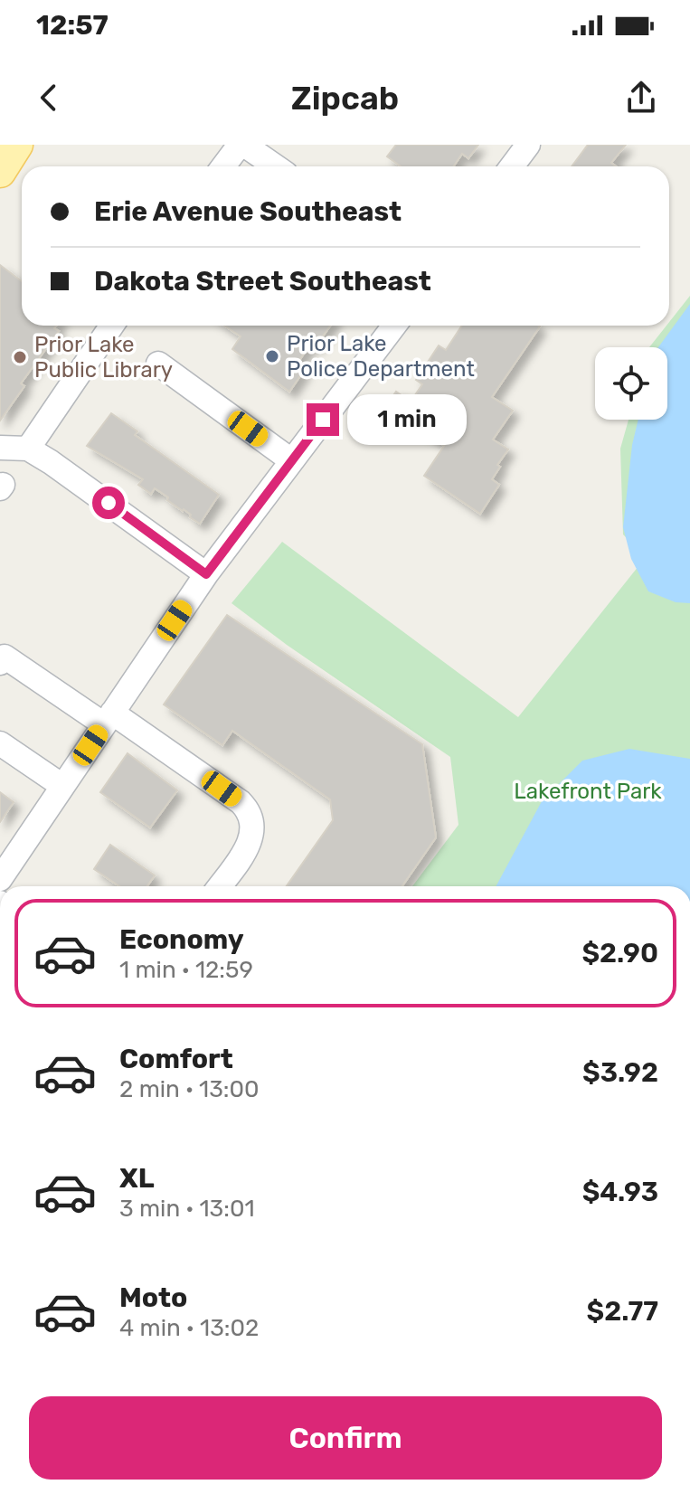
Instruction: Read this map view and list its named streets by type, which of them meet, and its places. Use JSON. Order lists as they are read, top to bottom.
{
  "parks": ["Lakefront Park"],
  "places": ["Prior Lake Police Department", "Prior Lake Public Library"],
  "page": {
    "status": "12:57",
    "header": "Zipcab",
    "banner": ["Erie Avenue Southeast", "Dakota Street Southeast"],
    "bubble": "1 min",
    "list": [
      {
        "name": "Economy",
        "note": "1 min · 12:59",
        "value": "$2.90"
      },
      {
        "name": "Comfort",
        "note": "2 min · 13:00",
        "value": "$3.92"
      },
      {
        "name": "XL",
        "note": "3 min · 13:01",
        "value": "$4.93"
      },
      {
        "name": "Moto",
        "note": "4 min · 13:02",
        "value": "$2.77"
      }
    ],
    "buttons": "Confirm"
  }
}
